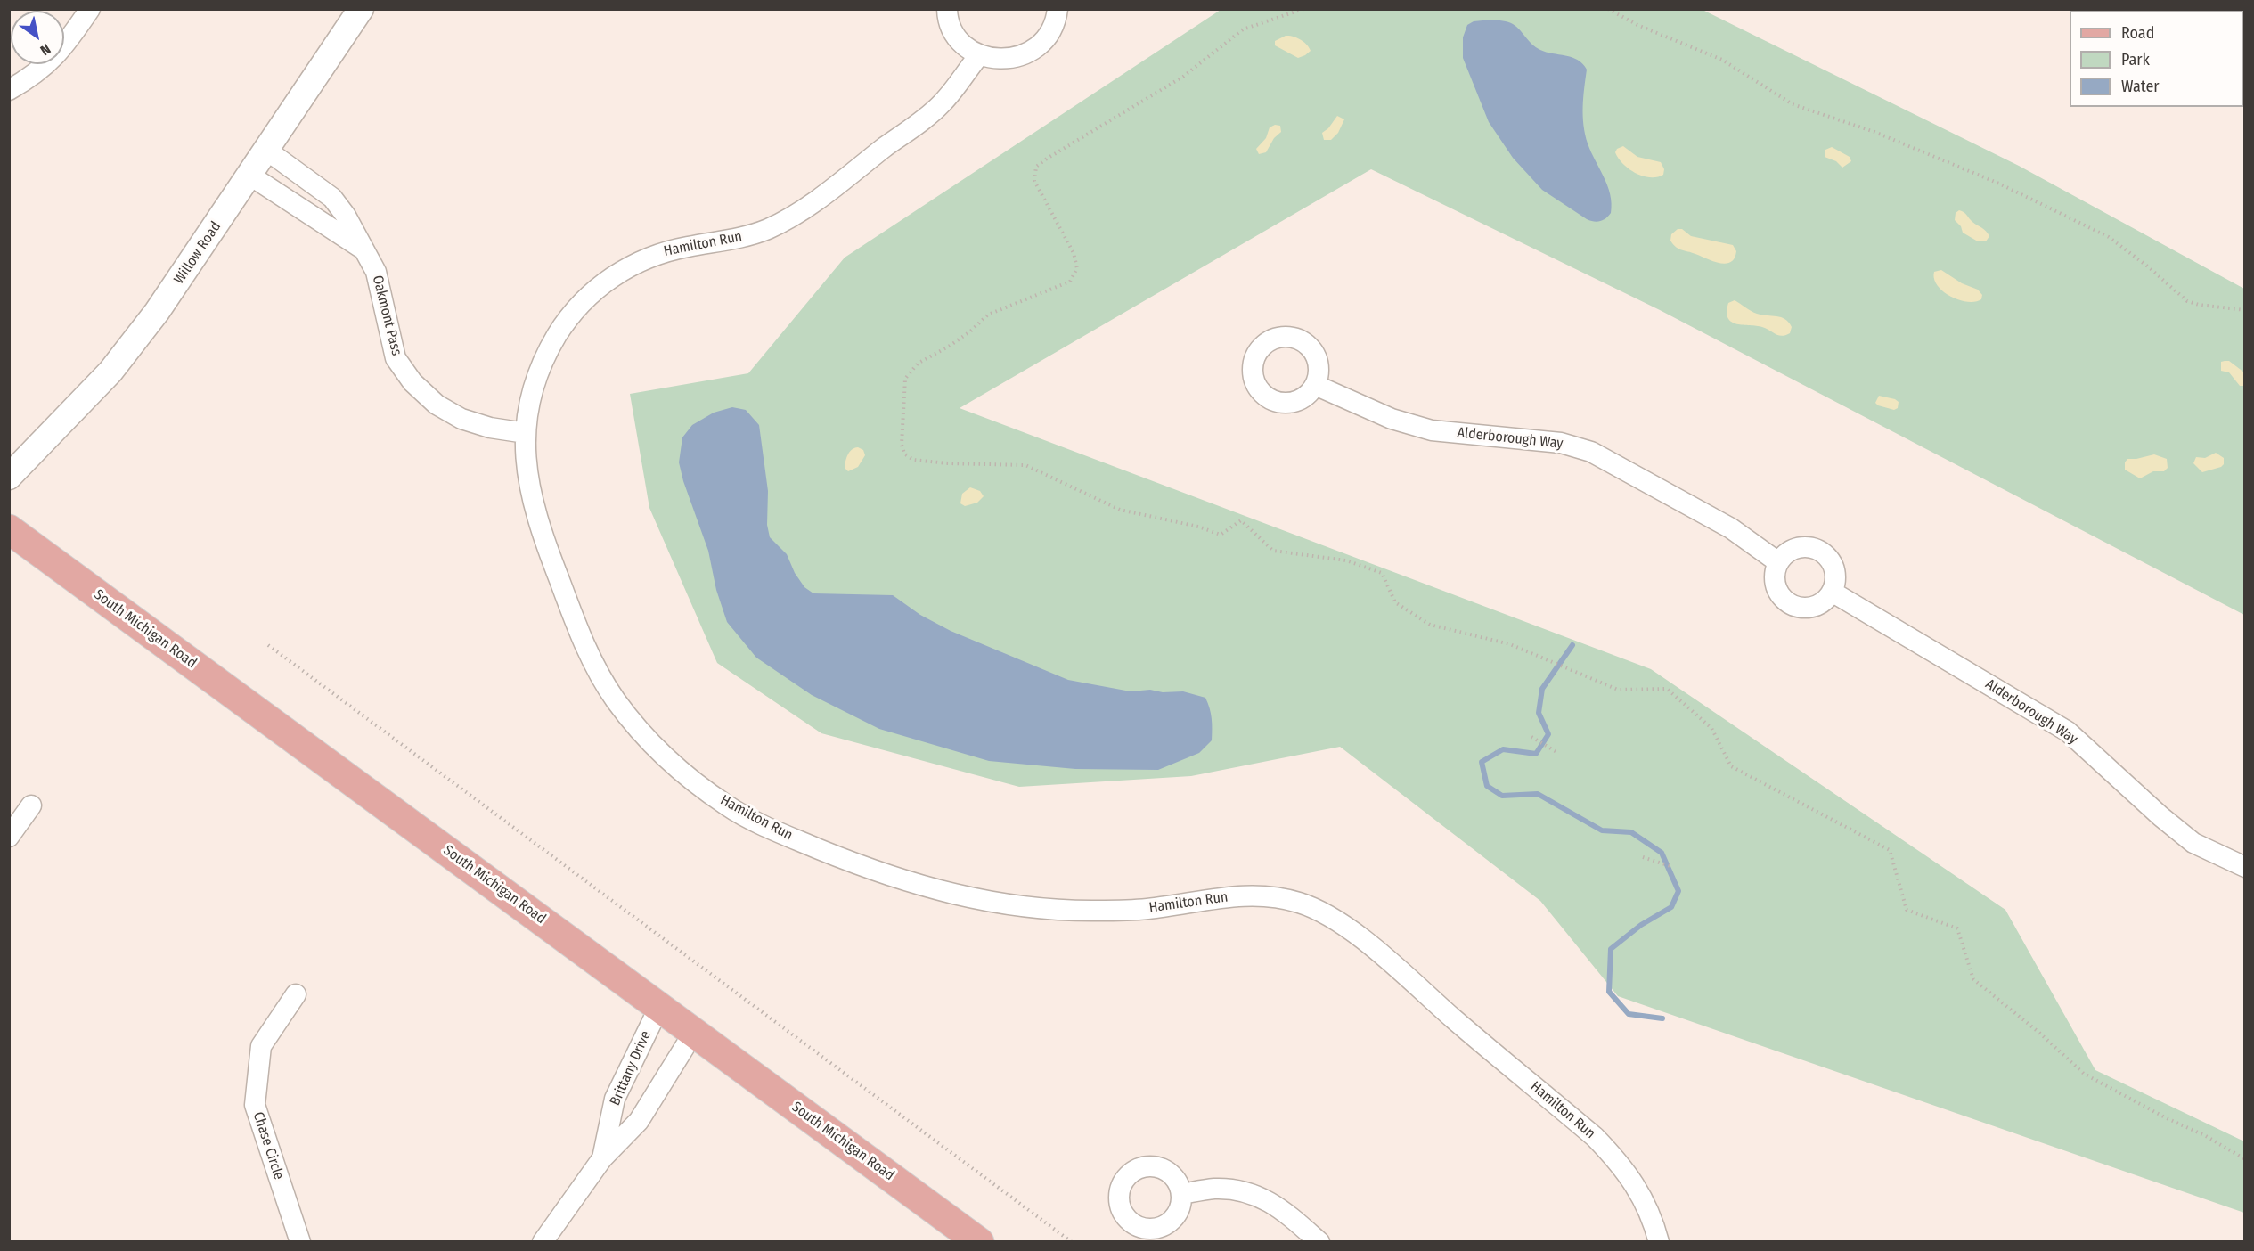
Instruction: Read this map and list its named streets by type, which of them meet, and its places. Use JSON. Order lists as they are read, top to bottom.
{
  "streets": {
    "main road": ["South Michigan Road"],
    "street": [
      "Hamilton Run",
      "Willow Road",
      "Oakmont Pass",
      "Alderborough Way",
      "Brittany Drive",
      "Chase Circle"
    ]
  },
  "crossings": [
    ["Hamilton Run", "Oakmont Pass"],
    ["Willow Road", "Oakmont Pass"],
    ["South Michigan Road", "Brittany Drive"]
  ],
  "legend": ["Road", "Park", "Water"],
  "north": "bottom right"
}
